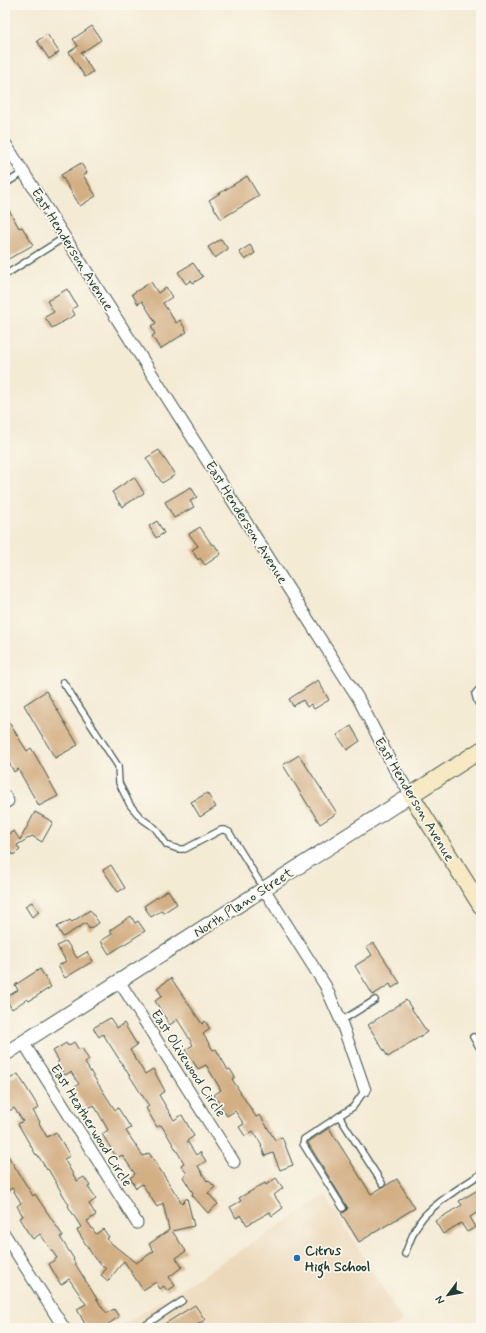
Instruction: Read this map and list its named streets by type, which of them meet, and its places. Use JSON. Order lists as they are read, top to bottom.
{
  "streets": {
    "main road": ["East Henderson Avenue", "North Plano Street"],
    "street": ["East Olivewood Circle", "East Heatherwood Circle"]
  },
  "crossings": [
    ["East Henderson Avenue", "North Plano Street"],
    ["North Plano Street", "East Olivewood Circle"],
    ["North Plano Street", "East Heatherwood Circle"]
  ],
  "places": ["Citrus High School"],
  "north": "bottom left"
}
